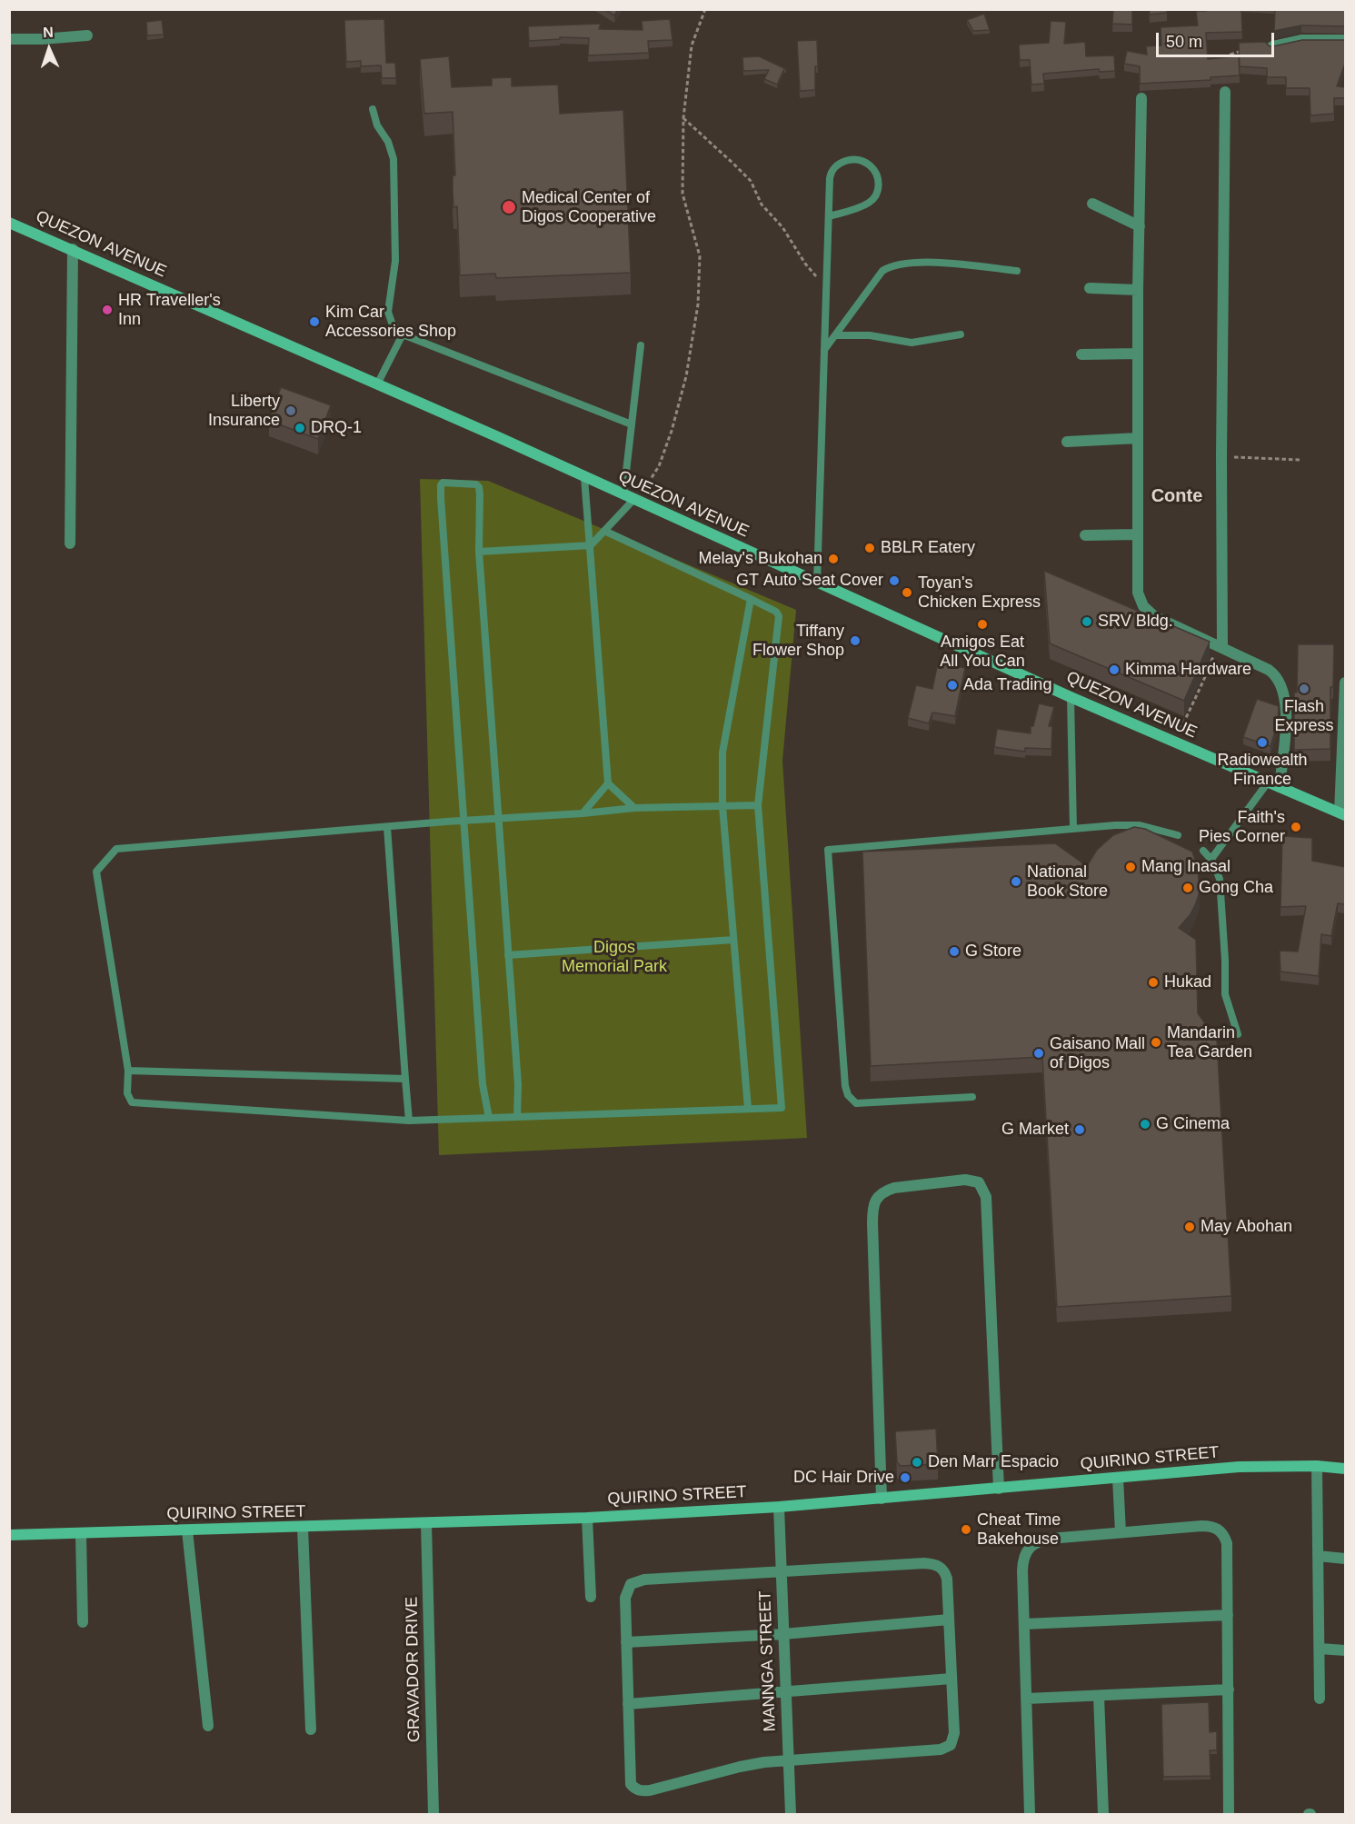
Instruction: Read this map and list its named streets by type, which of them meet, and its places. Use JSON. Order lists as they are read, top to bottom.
{
  "streets": {
    "main road": ["QUEZON AVENUE", "QUIRINO STREET"],
    "street": ["MANNGA STREET", "GRAVADOR DRIVE"]
  },
  "crossings": [
    ["QUIRINO STREET", "MANNGA STREET"],
    ["QUIRINO STREET", "GRAVADOR DRIVE"]
  ],
  "districts": ["Conte"],
  "parks": ["Digos Memorial Park"],
  "places": [
    "Medical Center of Digos Cooperative",
    "HR Traveller's Inn",
    "Kim Car Accessories Shop",
    "Liberty Insurance",
    "DRQ-1",
    "BBLR Eatery",
    "Melay's Bukohan",
    "GT Auto Seat Cover",
    "Toyan's Chicken Express",
    "SRV Bldg.",
    "Amigos Eat All You Can",
    "Tiffany Flower Shop",
    "Kimma Hardware",
    "Ada Trading",
    "Flash Express",
    "Radiowealth Finance",
    "Faith's Pies Corner",
    "Mang Inasal",
    "National Book Store",
    "Gong Cha",
    "G Store",
    "Hukad",
    "Mandarin Tea Garden",
    "Gaisano Mall of Digos",
    "G Cinema",
    "G Market",
    "May Abohan",
    "Den Marr Espacio",
    "DC Hair Drive",
    "Cheat Time Bakehouse"
  ],
  "scale_bar": "50 m",
  "north": "top"
}
